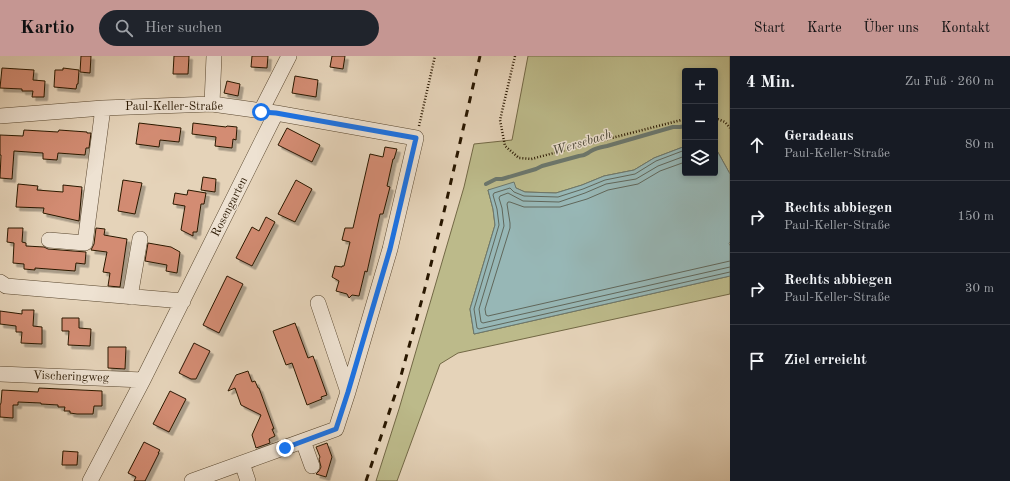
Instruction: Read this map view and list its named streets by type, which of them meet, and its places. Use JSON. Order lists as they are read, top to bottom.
{
  "streets": {
    "street": ["Paul-Keller-Straße", "Rosengarten", "Vischeringweg"]
  },
  "crossings": [
    ["Paul-Keller-Straße", "Rosengarten"],
    ["Rosengarten", "Vischeringweg"]
  ],
  "water": ["Wersebach"],
  "page": {
    "header": "Kartio",
    "search": "Hier suchen",
    "nav": [
      "Start",
      "Karte",
      "Über uns",
      "Kontakt"
    ],
    "heading": ["4 Min.", "Zu Fuß · 260 m"],
    "map_buttons": ["+", "−"],
    "list": [
      ["Geradeaus", "Paul-Keller-Straße", "80 m"],
      ["Rechts abbiegen", "Paul-Keller-Straße", "150 m"],
      ["Rechts abbiegen", "Paul-Keller-Straße", "30 m"],
      "Ziel erreicht"
    ]
  }
}
